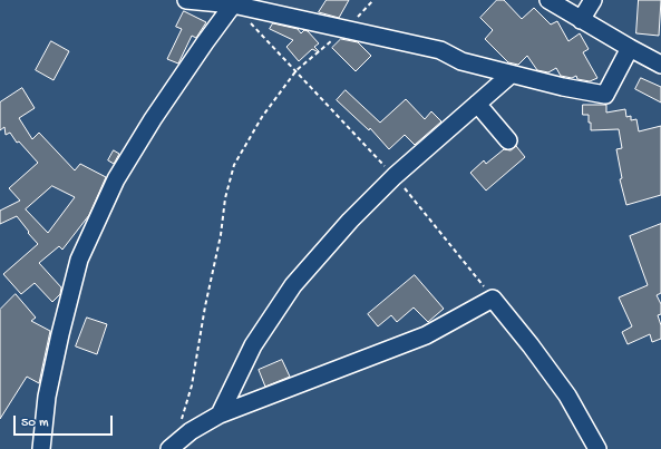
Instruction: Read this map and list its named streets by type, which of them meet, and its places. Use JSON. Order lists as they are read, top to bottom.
{
  "scale_bar": "50 m"
}
